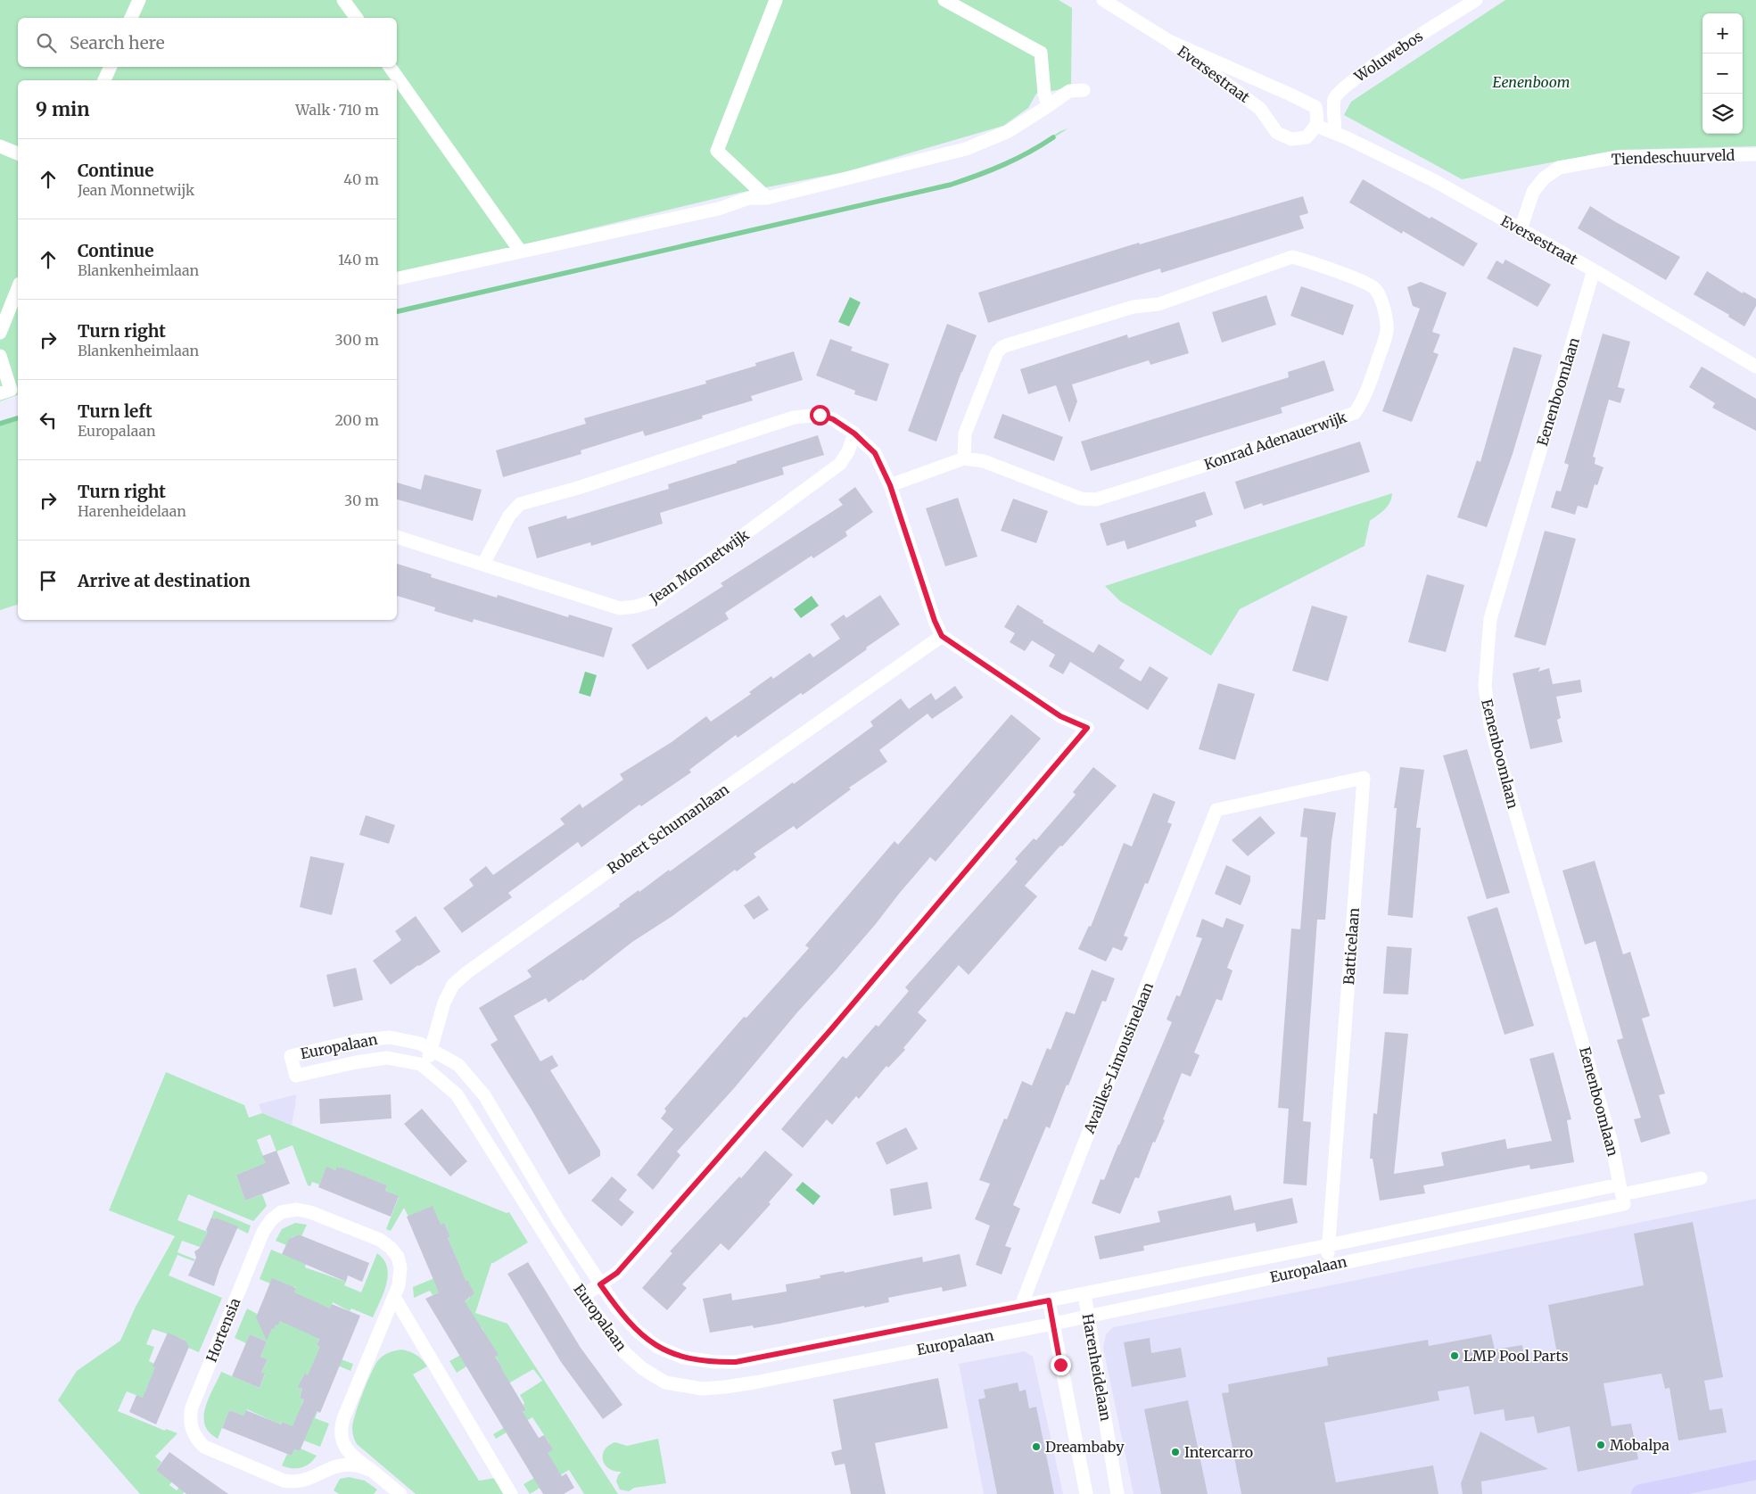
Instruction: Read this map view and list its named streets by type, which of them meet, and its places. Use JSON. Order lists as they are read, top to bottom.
{
  "streets": {
    "street": [
      "Woluwebos",
      "Eversestraat",
      "Tiendeschuurveld",
      "Eenenboomlaan",
      "Konrad Adenauerwijk",
      "Jean Monnetwijk",
      "Robert Schumanlaan",
      "Batticelaan",
      "Europalaan",
      "Availles-Limousinelaan",
      "Hortensia",
      "Harenheidelaan"
    ]
  },
  "crossings": [
    ["Woluwebos", "Eversestraat"],
    ["Eversestraat", "Tiendeschuurveld"],
    ["Eversestraat", "Eenenboomlaan"],
    ["Eenenboomlaan", "Europalaan"],
    ["Robert Schumanlaan", "Europalaan"],
    ["Batticelaan", "Europalaan"],
    ["Batticelaan", "Availles-Limousinelaan"],
    ["Europalaan", "Availles-Limousinelaan"],
    ["Europalaan", "Harenheidelaan"]
  ],
  "parks": ["Eenenboom"],
  "places": [
    "LMP Pool Parts",
    "Mobalpa",
    "Dreambaby",
    "Intercarro"
  ],
  "page": {
    "map_buttons": ["+", "−"],
    "search": "Search here",
    "heading": ["9 min", "Walk · 710 m"],
    "list": [
      ["Continue", "Jean Monnetwijk", "40 m"],
      ["Continue", "Blankenheimlaan", "140 m"],
      ["Turn right", "Blankenheimlaan", "300 m"],
      ["Turn left", "Europalaan", "200 m"],
      ["Turn right", "Harenheidelaan", "30 m"],
      "Arrive at destination"
    ]
  }
}
